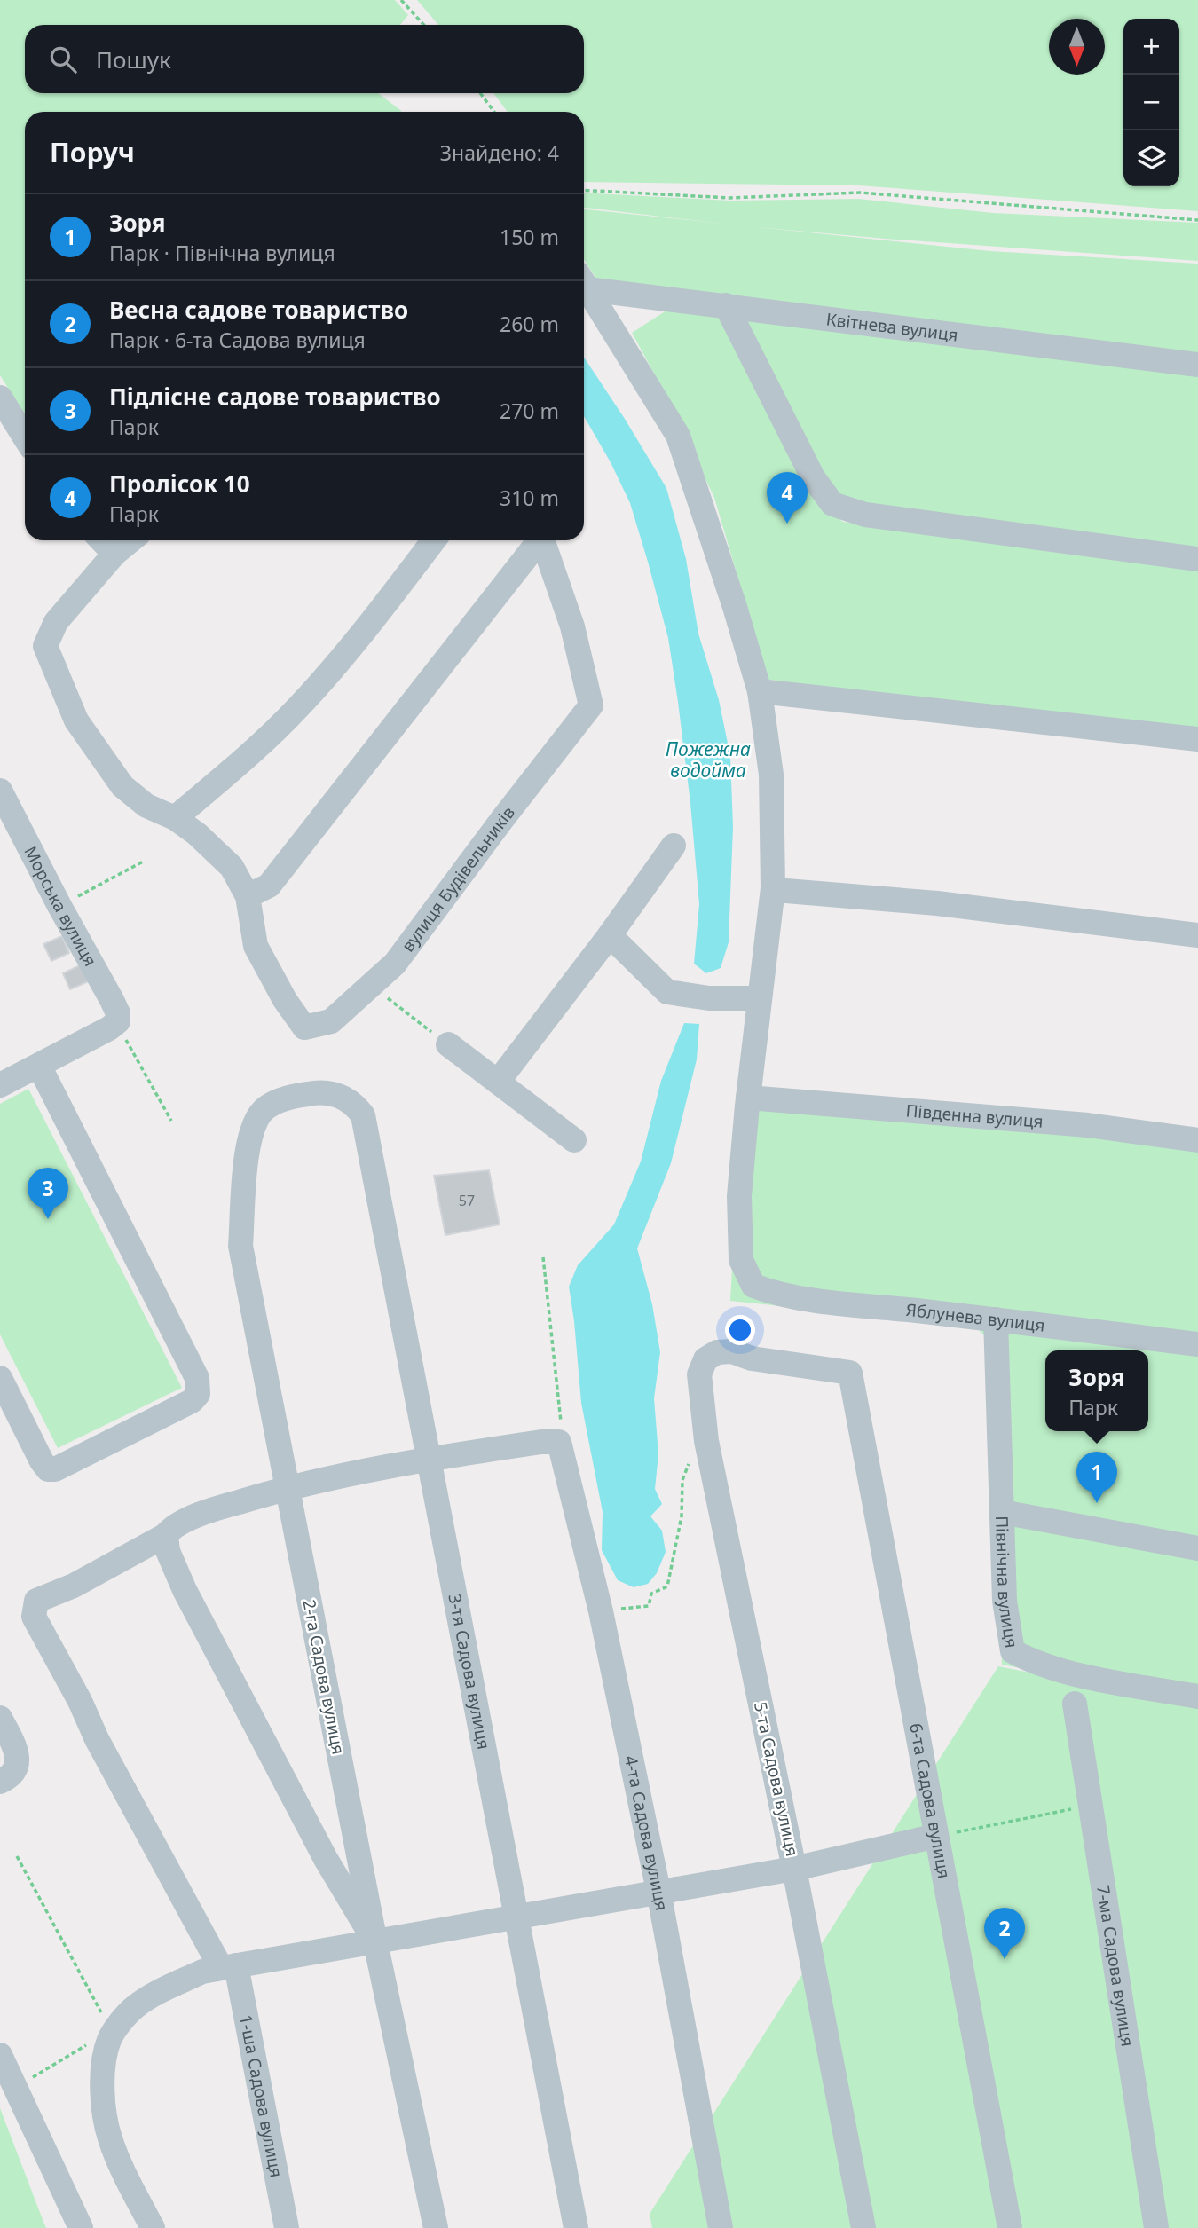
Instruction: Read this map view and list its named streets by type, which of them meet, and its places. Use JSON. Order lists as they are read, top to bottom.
{
  "streets": {
    "street": [
      "Квітнева вулиця",
      "вулиця Будівельників",
      "Морська вулиця",
      "Південна вулиця",
      "Яблунева вулиця",
      "Північна вулиця",
      "3-тя Садова вулиця",
      "2-га Садова вулиця",
      "5-та Садова вулиця",
      "6-та Садова вулиця",
      "4-та Садова вулиця",
      "7-ма Садова вулиця",
      "1-ша Садова вулиця"
    ]
  },
  "crossings": [
    ["Південна вулиця", "Яблунева вулиця"],
    ["Яблунева вулиця", "Північна вулиця"],
    ["3-тя Садова вулиця", "2-га Садова вулиця"],
    ["5-та Садова вулиця", "6-та Садова вулиця"]
  ],
  "water": ["Пожежна водойма"],
  "house_numbers": ["57"],
  "north": "bottom",
  "page": {
    "map_buttons": ["+", "−"],
    "search": "Пошук",
    "heading": ["Поруч", "Знайдено: 4"],
    "list": [
      {
        "mark": "1",
        "name": "Зоря",
        "note": "Парк · Північна вулиця",
        "value": "150 m"
      },
      {
        "mark": "2",
        "name": "Весна садове товариство",
        "note": "Парк · 6-та Садова вулиця",
        "value": "260 m"
      },
      {
        "mark": "3",
        "name": "Підлісне садове товариство",
        "note": "Парк",
        "value": "270 m"
      },
      {
        "mark": "4",
        "name": "Пролісок 10",
        "note": "Парк",
        "value": "310 m"
      }
    ],
    "pins": [
      "4",
      "3",
      "1",
      "2"
    ],
    "popup": ["Зоря", "Парк"]
  }
}
